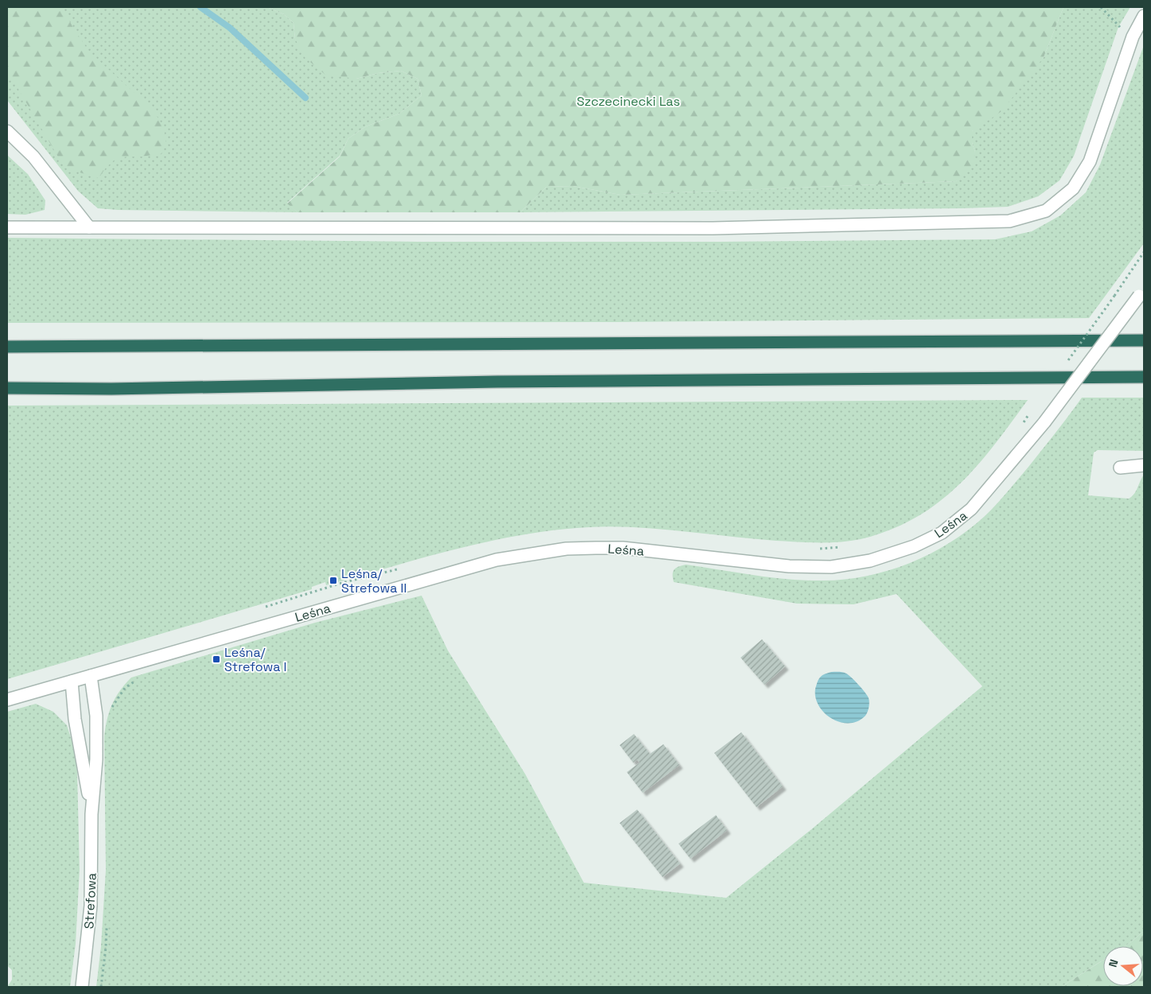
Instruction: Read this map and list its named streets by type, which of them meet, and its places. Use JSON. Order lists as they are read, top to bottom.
{
  "streets": {
    "street": ["Leśna", "Strefowa"]
  },
  "crossings": [
    ["Leśna", "Strefowa"]
  ],
  "parks": ["Szczecinecki Las"],
  "places": {
    "transit": ["Leśna/ Strefowa II", "Leśna/ Strefowa I"]
  },
  "north": "left"
}
